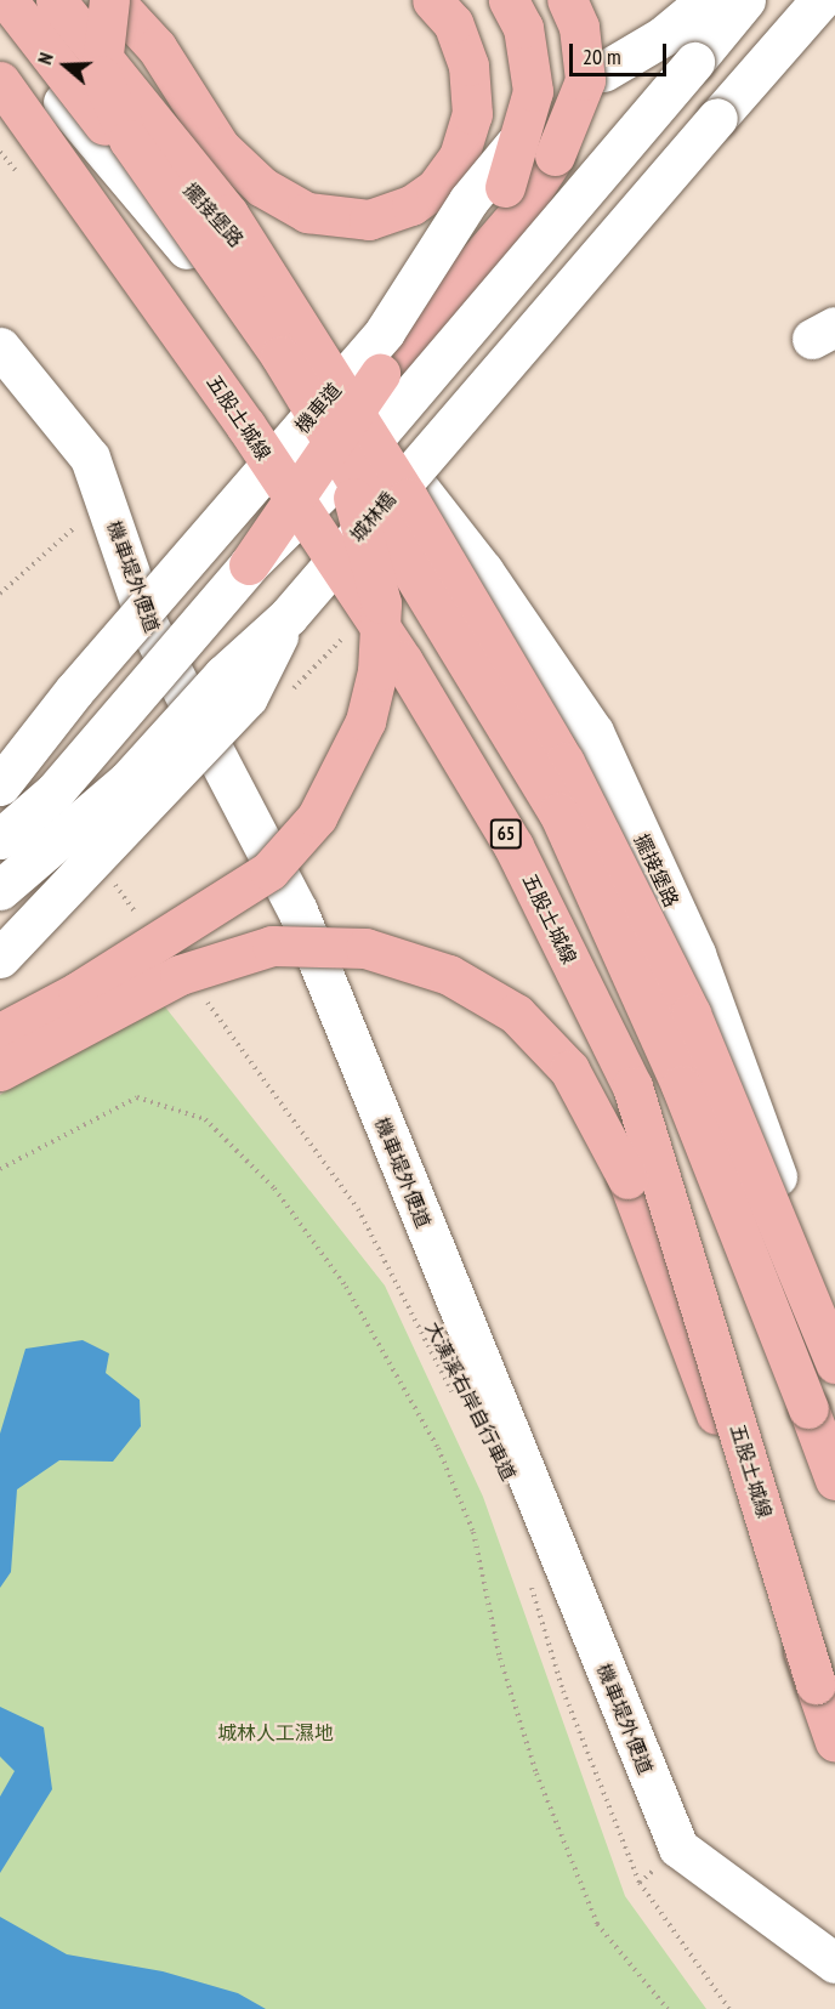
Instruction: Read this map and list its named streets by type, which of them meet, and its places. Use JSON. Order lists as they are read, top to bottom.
{
  "streets": {
    "highway": ["五股土城線", "65"],
    "street": [
      "擺接堡路",
      "機車道",
      "城林橋",
      "機車堤外便道"
    ],
    "path": ["大漢溪右岸自行車道"]
  },
  "parks": ["城林人工濕地"],
  "scale_bar": "20 m",
  "north": "left"
}
